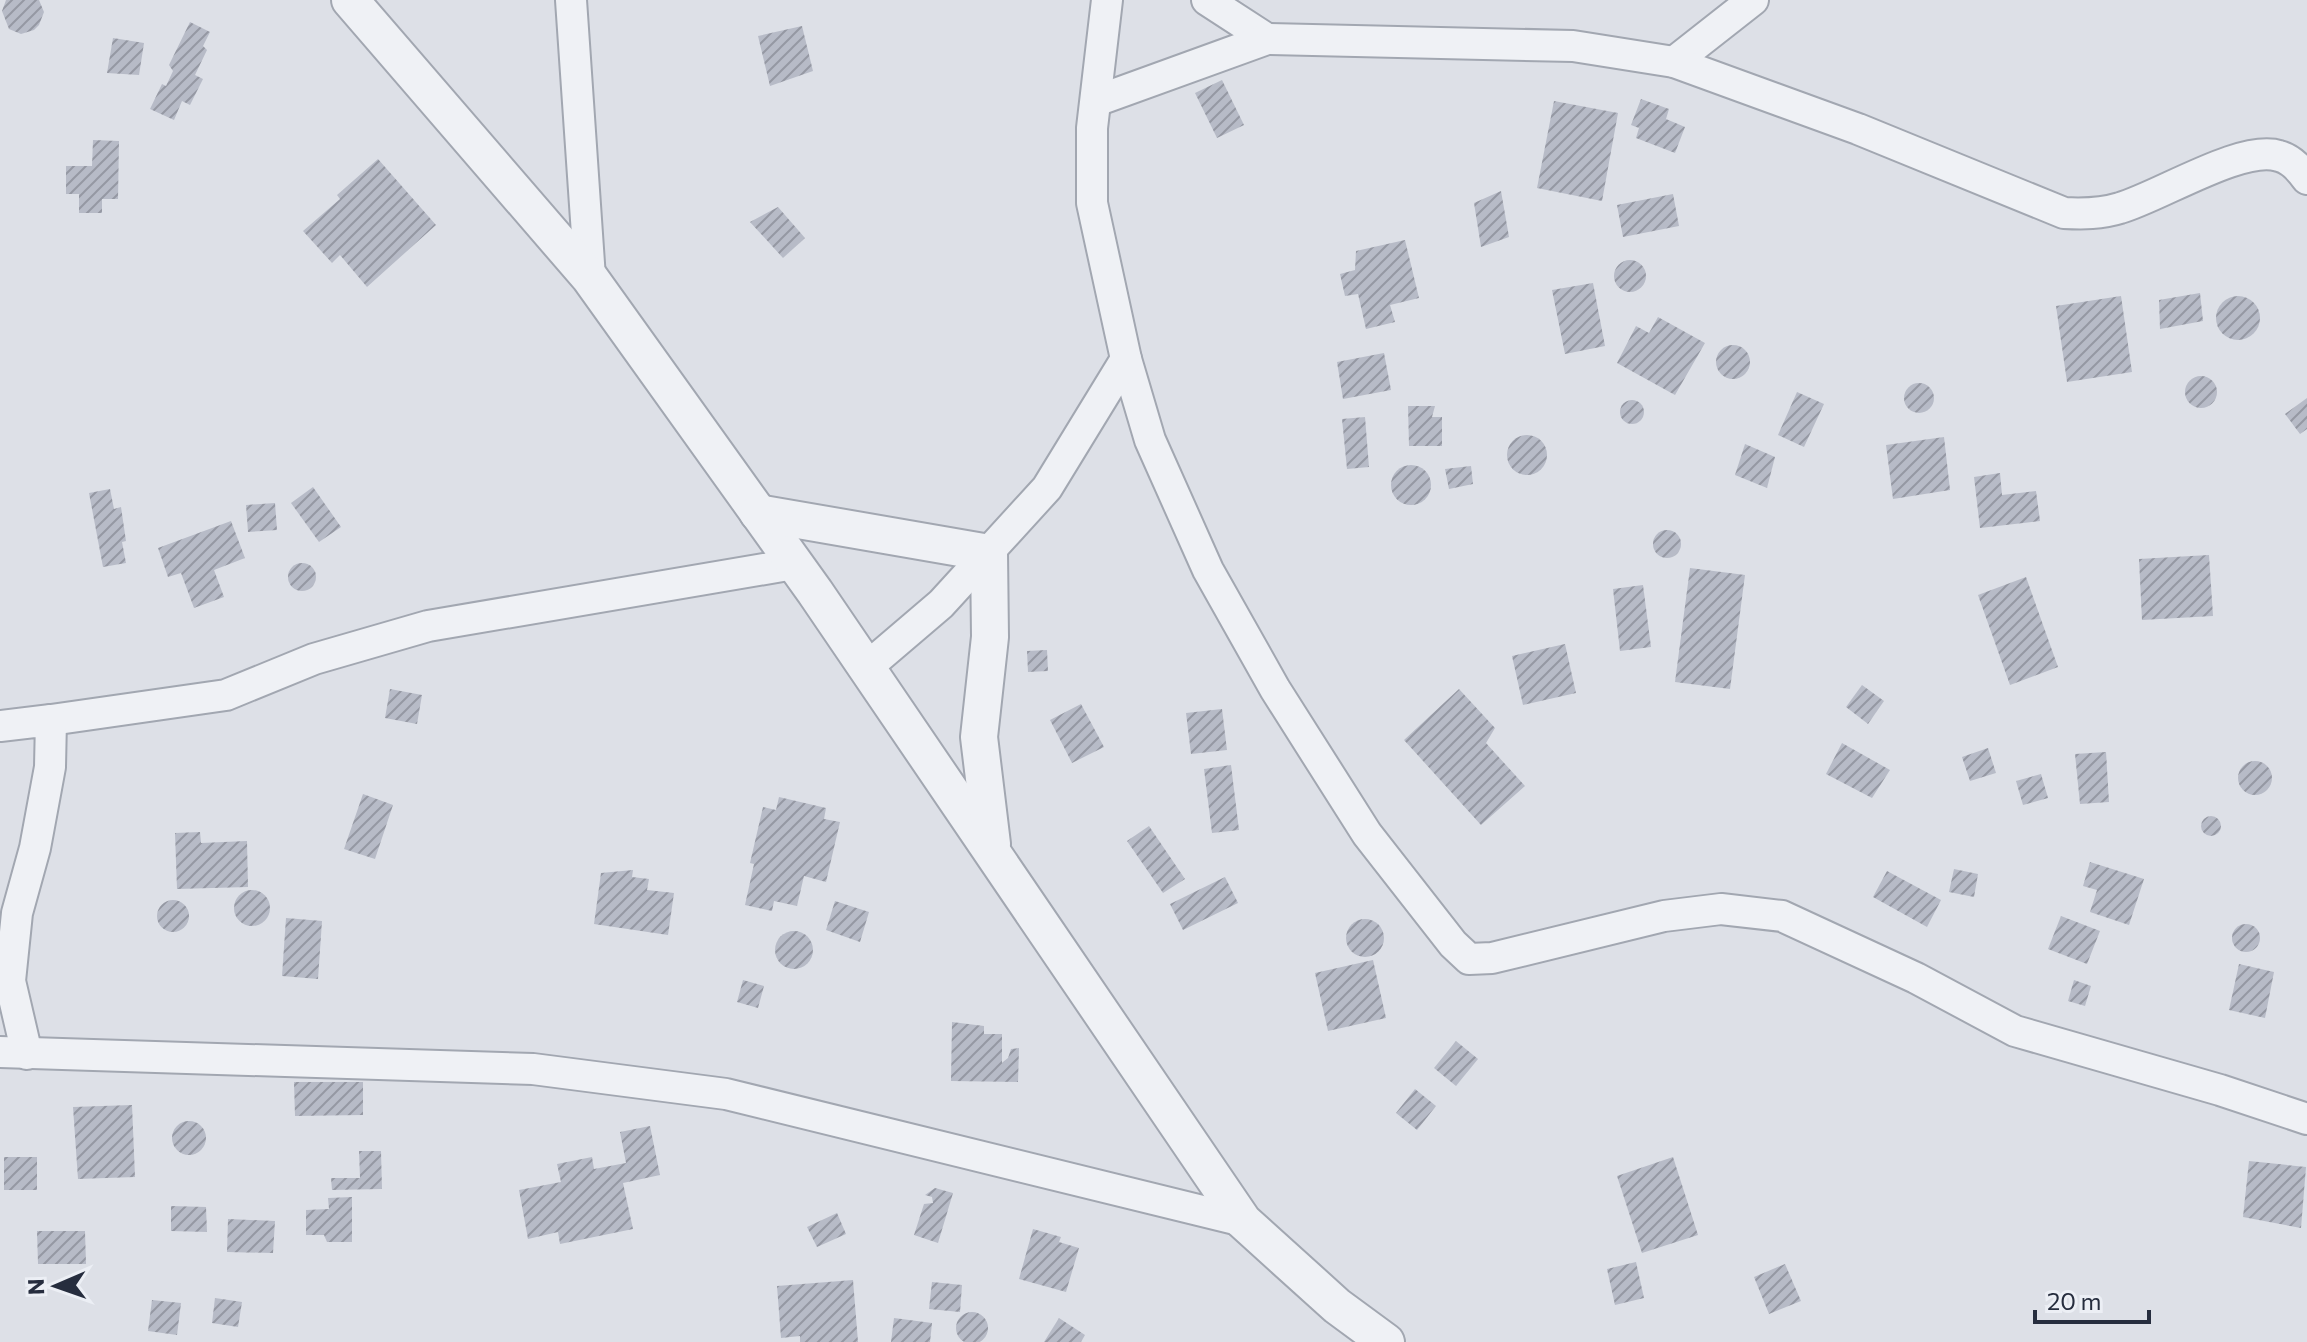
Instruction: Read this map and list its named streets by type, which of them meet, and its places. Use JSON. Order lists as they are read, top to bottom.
{
  "scale_bar": "20 m",
  "north": "left"
}
